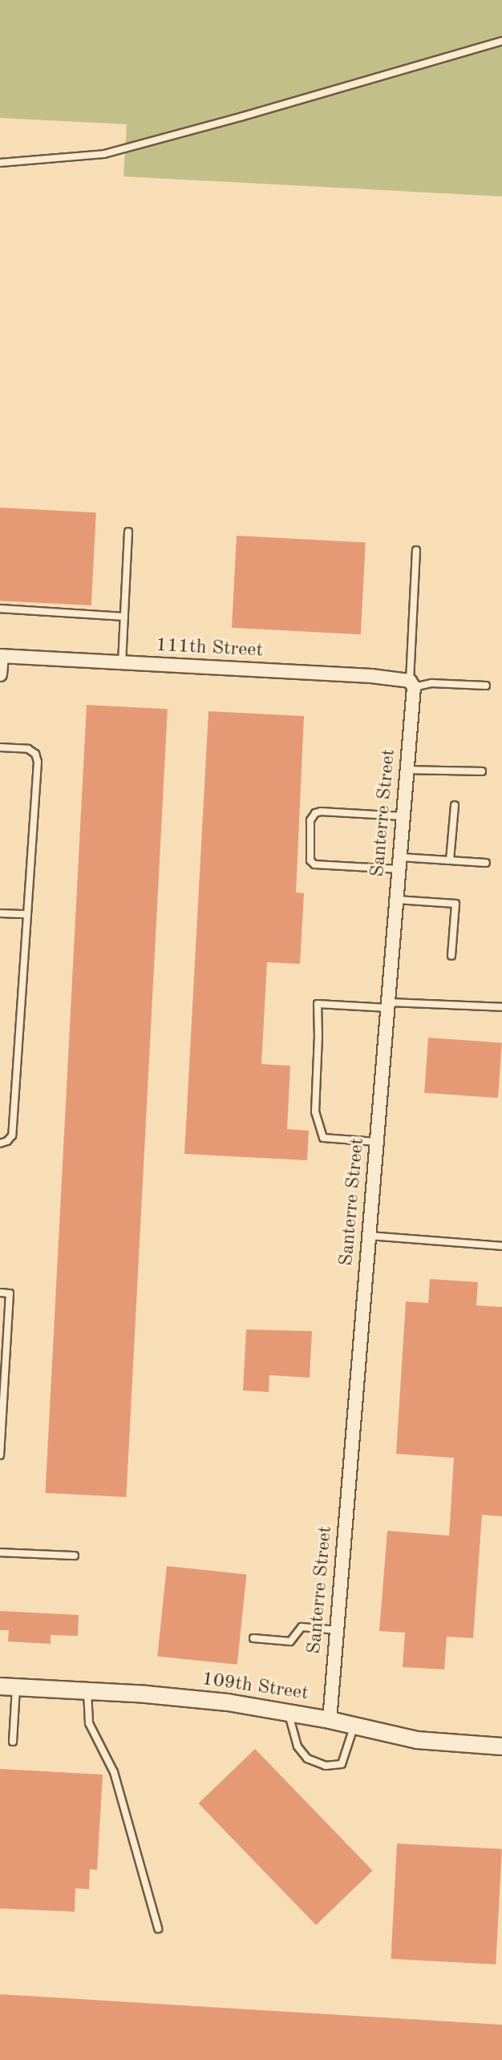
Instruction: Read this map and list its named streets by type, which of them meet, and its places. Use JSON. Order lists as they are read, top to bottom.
{
  "streets": {
    "street": ["111th Street", "Santerre Street", "109th Street"]
  },
  "crossings": [
    ["111th Street", "Santerre Street"],
    ["Santerre Street", "109th Street"]
  ]
}
